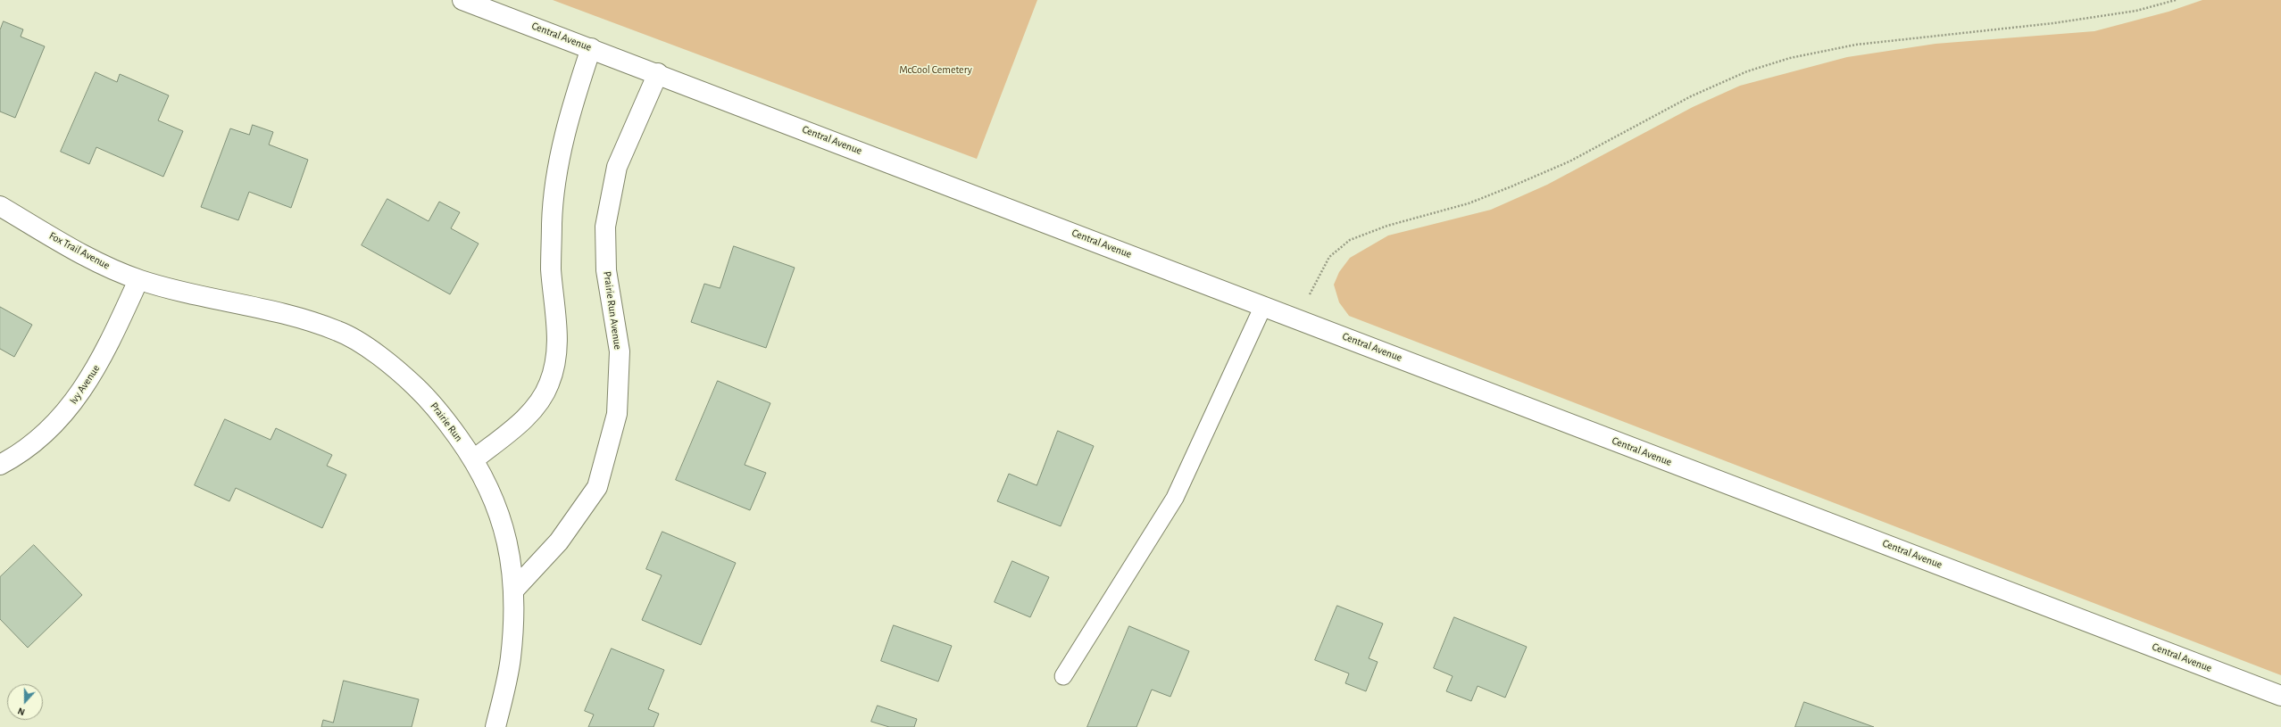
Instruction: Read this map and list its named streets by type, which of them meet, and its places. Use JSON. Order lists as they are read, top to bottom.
{
  "streets": {
    "street": [
      "Central Avenue",
      "Fox Trail Avenue",
      "Prairie Run Avenue",
      "Ivy Avenue",
      "Prairie Run"
    ]
  },
  "crossings": [
    ["Central Avenue", "Prairie Run Avenue"],
    ["Fox Trail Avenue", "Ivy Avenue"],
    ["Fox Trail Avenue", "Prairie Run"],
    ["Prairie Run Avenue", "Prairie Run"]
  ],
  "parks": ["McCool Cemetery"],
  "north": "bottom"
}
